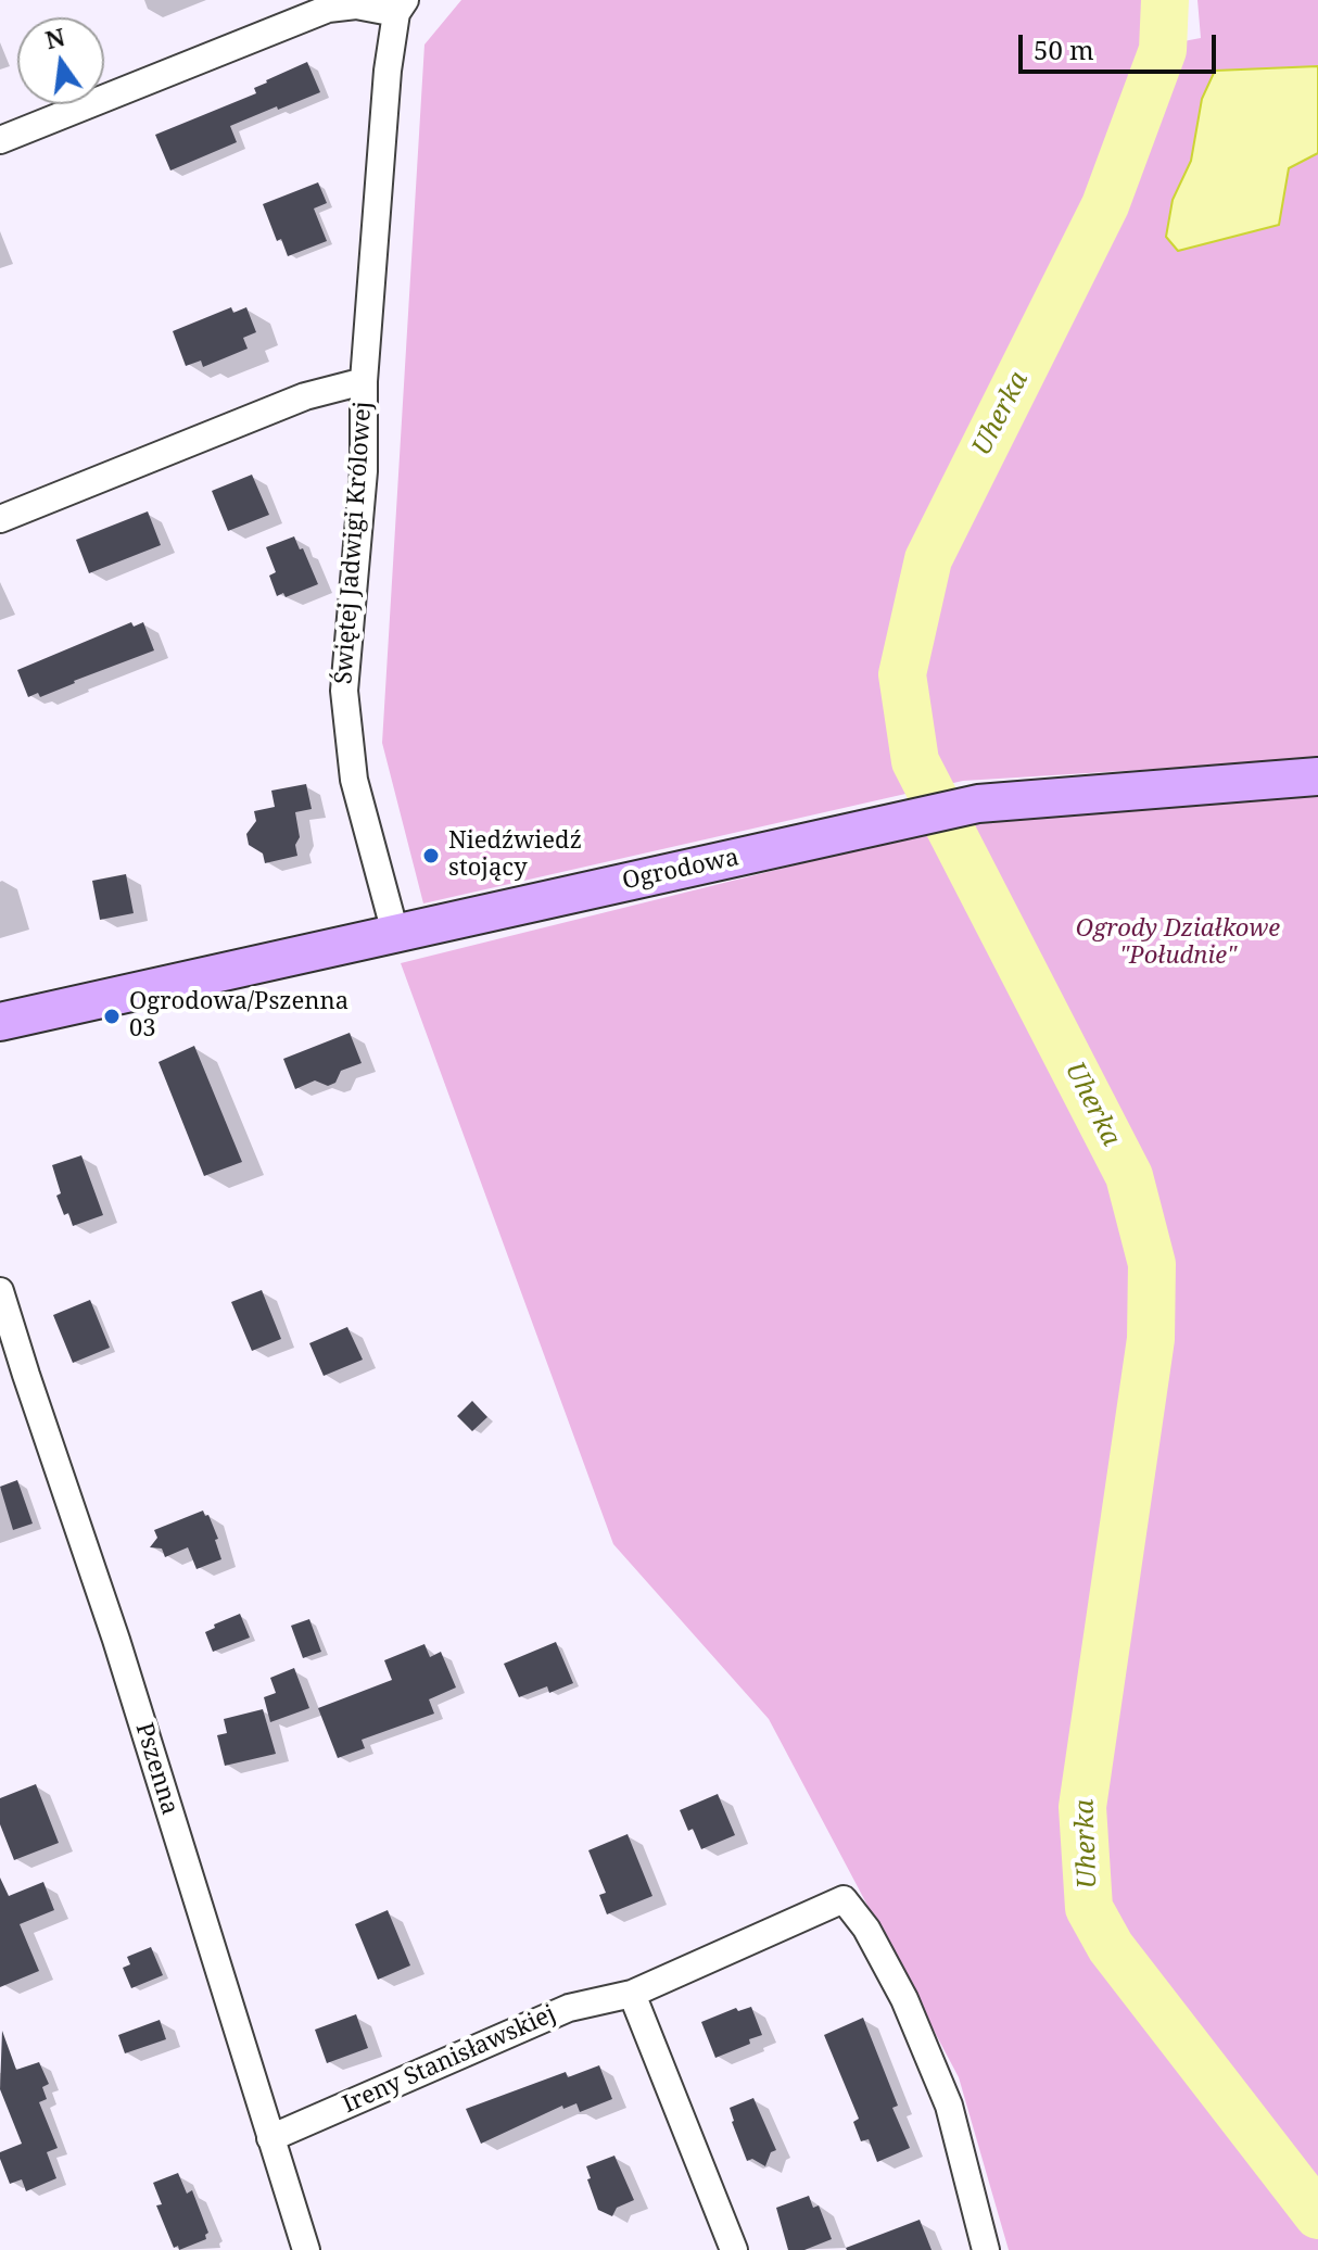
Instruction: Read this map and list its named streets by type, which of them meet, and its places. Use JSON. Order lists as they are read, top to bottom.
{
  "streets": {
    "street": [
      "Świętej Jadwigi Królowej",
      "Ogrodowa",
      "Pszenna",
      "Ireny Stanisławskiej"
    ]
  },
  "crossings": [
    ["Świętej Jadwigi Królowej", "Ogrodowa"],
    ["Pszenna", "Ireny Stanisławskiej"]
  ],
  "water": ["Uherka"],
  "parks": ["Ogrody Działkowe \"Południe\""],
  "places": ["Niedźwiedź stojący", "Ogrodowa/Pszenna 03"],
  "scale_bar": "50 m",
  "north": "top"
}
